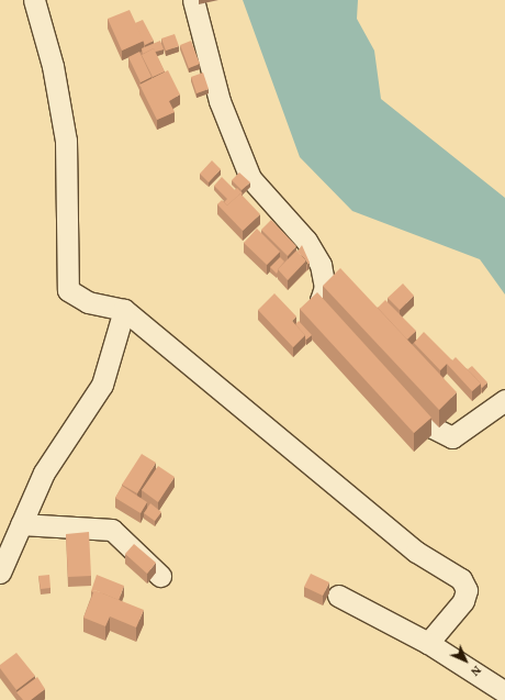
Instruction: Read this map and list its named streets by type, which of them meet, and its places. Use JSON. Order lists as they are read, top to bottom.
{
  "north": "bottom right"
}
